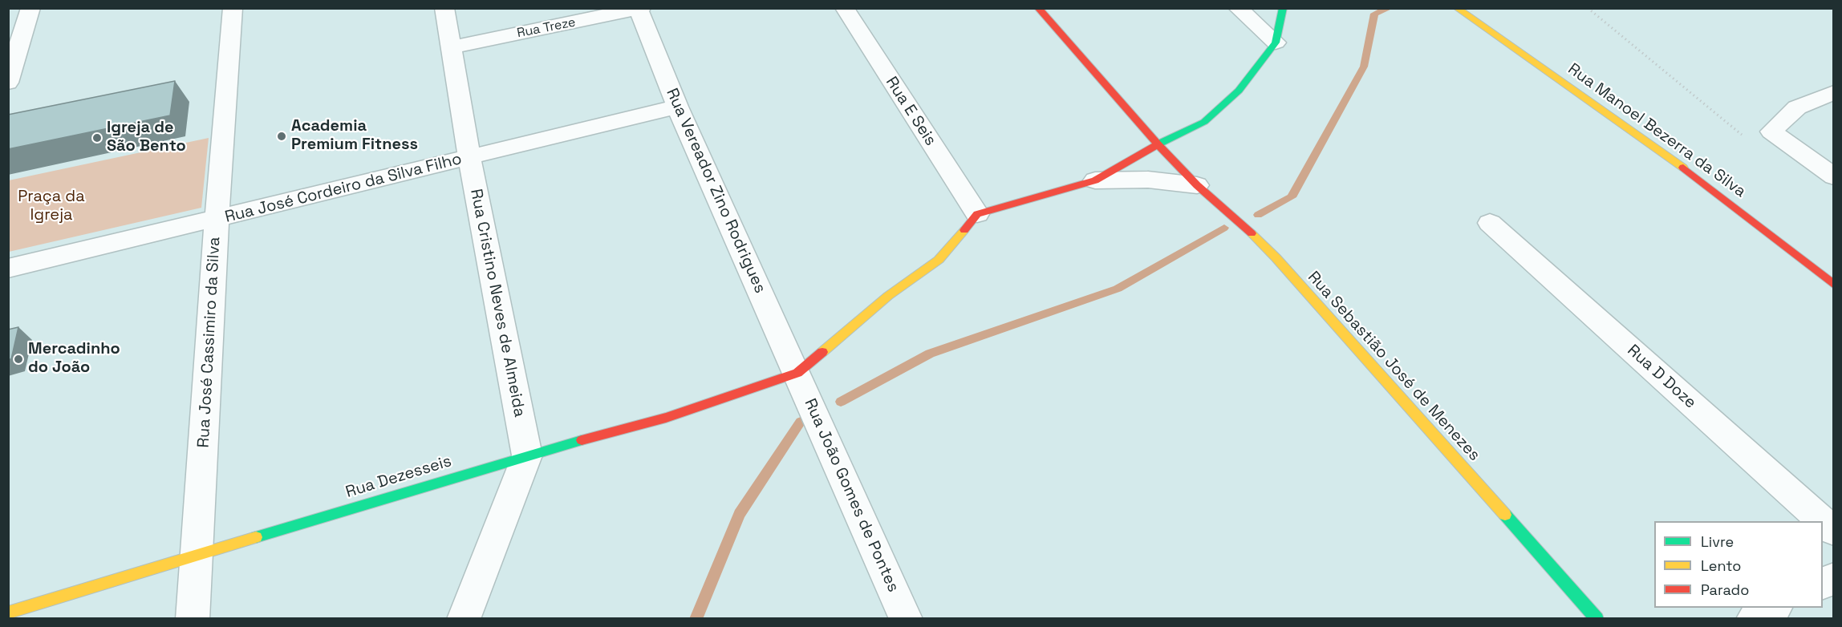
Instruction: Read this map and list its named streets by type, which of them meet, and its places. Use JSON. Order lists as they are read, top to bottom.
{
  "streets": {
    "street": [
      "Rua Treze",
      "Rua E Seis",
      "Rua Manoel Bezerra da Silva",
      "Rua José Cordeiro da Silva Filho",
      "Rua Vereador Zino Rodrigues",
      "Rua Cristino Neves de Almeida",
      "Rua José Cassimiro da Silva",
      "Rua Sebastião José de Menezes",
      "Rua D Doze",
      "Rua Dezesseis",
      "Rua João Gomes de Pontes"
    ]
  },
  "crossings": [
    ["Rua Treze", "Rua Vereador Zino Rodrigues"],
    ["Rua Treze", "Rua Cristino Neves de Almeida"],
    ["Rua José Cordeiro da Silva Filho", "Rua Vereador Zino Rodrigues"],
    ["Rua José Cordeiro da Silva Filho", "Rua Cristino Neves de Almeida"],
    ["Rua José Cordeiro da Silva Filho", "Rua José Cassimiro da Silva"],
    ["Rua Vereador Zino Rodrigues", "Rua Dezesseis"],
    ["Rua Vereador Zino Rodrigues", "Rua João Gomes de Pontes"],
    ["Rua Cristino Neves de Almeida", "Rua Dezesseis"],
    ["Rua José Cassimiro da Silva", "Rua Dezesseis"],
    ["Rua Dezesseis", "Rua João Gomes de Pontes"]
  ],
  "parks": ["Praça da Igreja"],
  "places": ["Academia Premium Fitness", "Igreja de São Bento", "Mercadinho do João"],
  "legend": ["Livre", "Lento", "Parado"]
}
